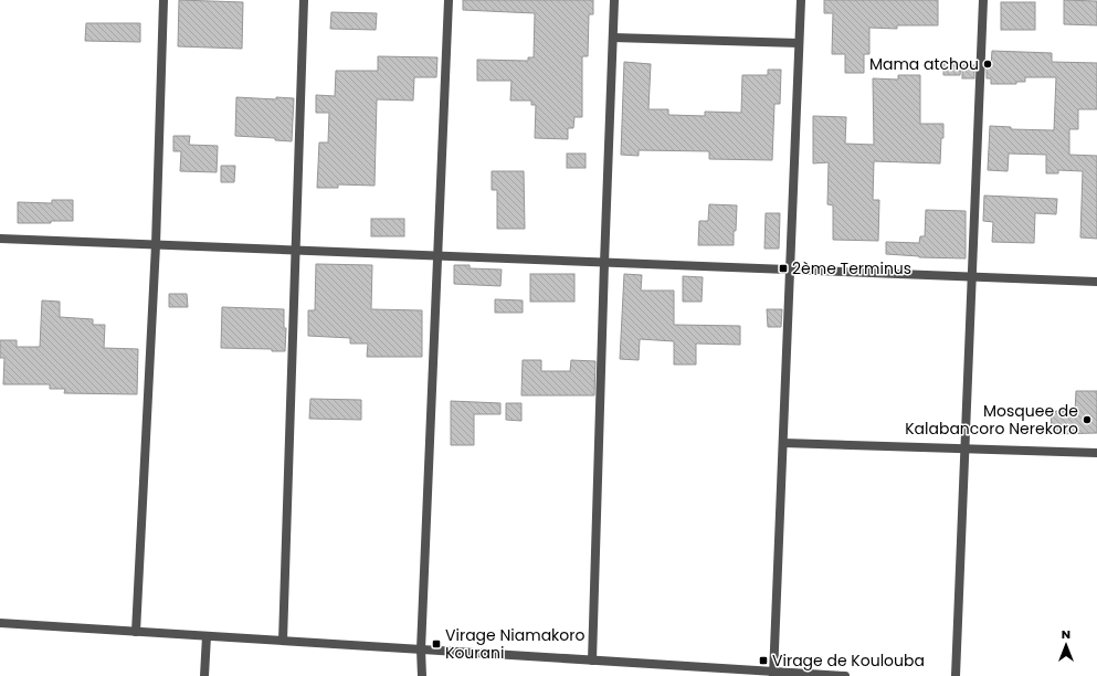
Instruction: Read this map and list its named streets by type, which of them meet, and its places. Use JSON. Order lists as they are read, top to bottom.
{
  "places": {
    "other": ["Mama atchou", "Mosquee de Kalabancoro Nerekoro"],
    "transit": ["2ème Terminus", "Virage Niamakoro Kourani", "Virage de Koulouba"]
  },
  "north": "top"
}
